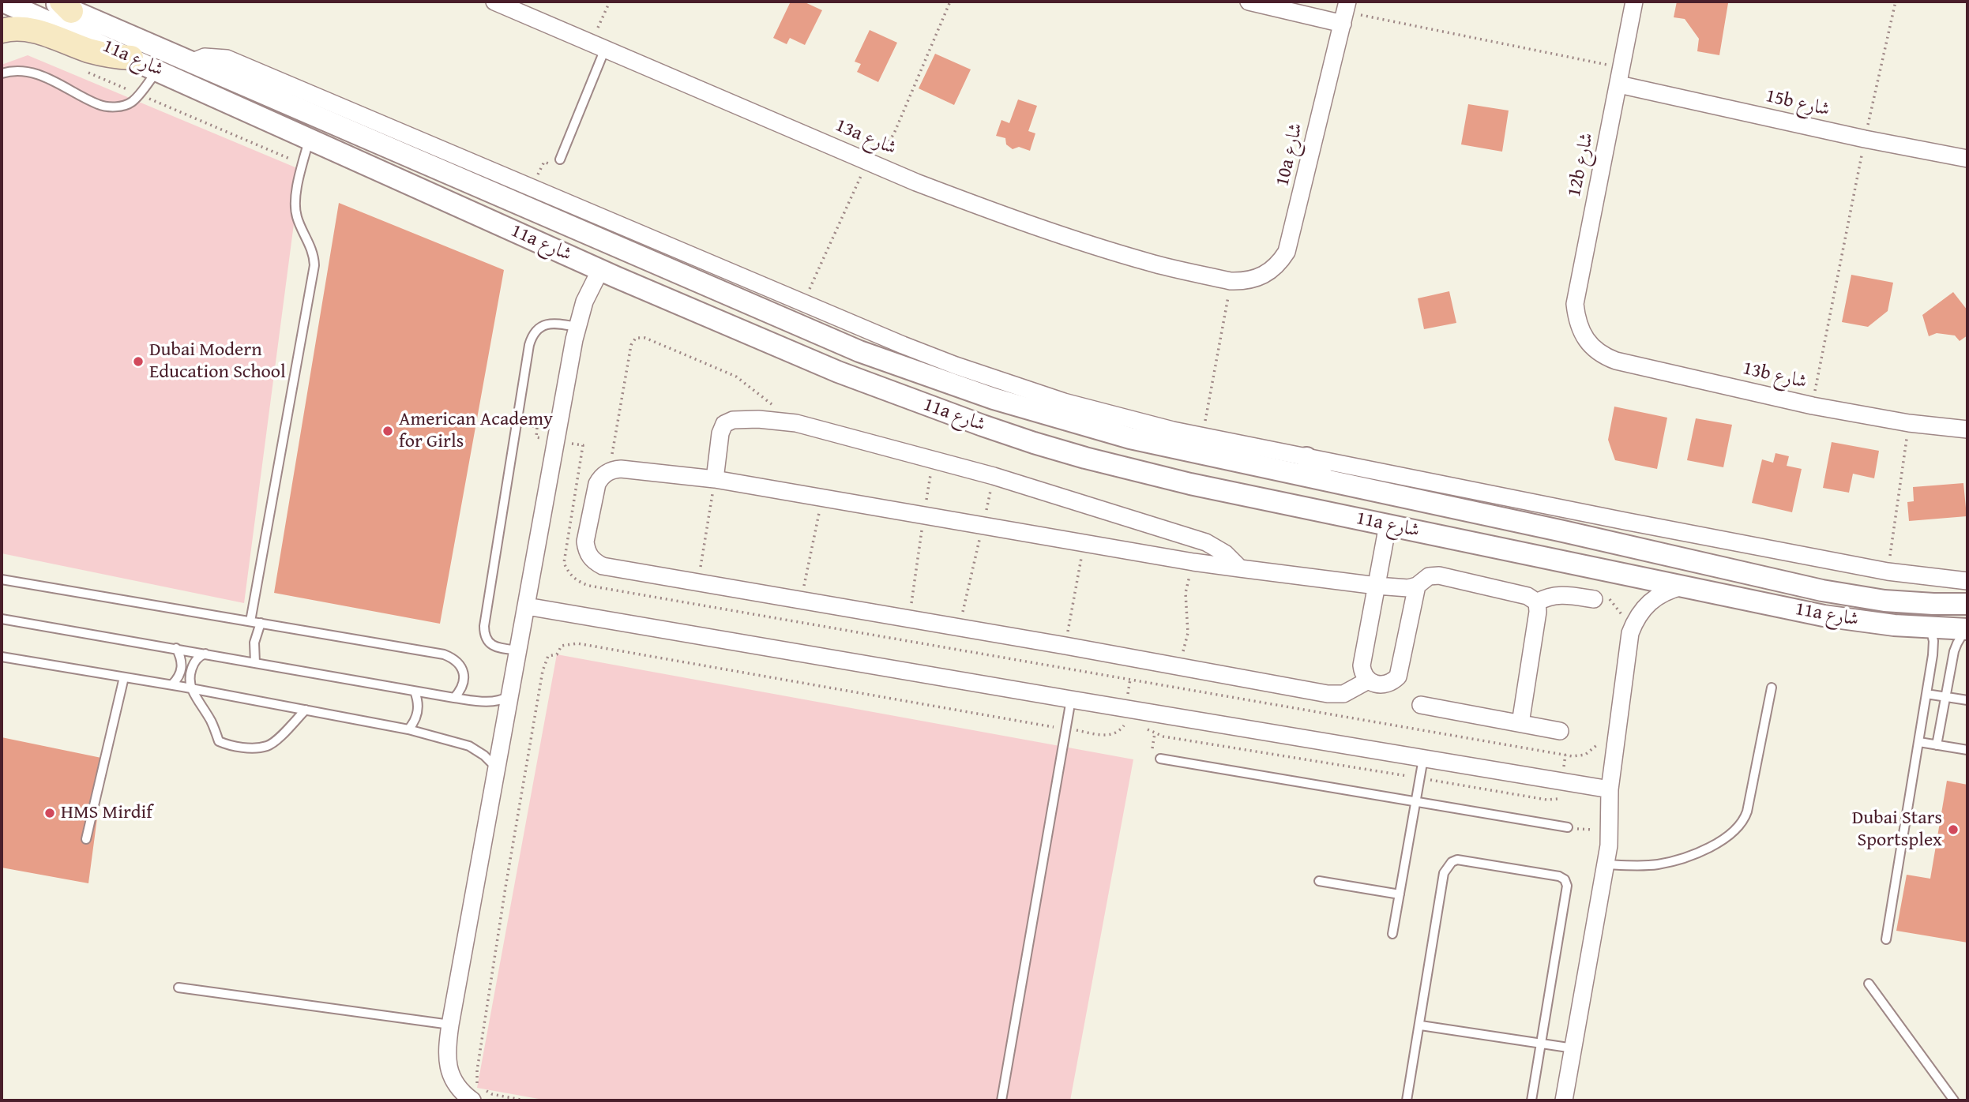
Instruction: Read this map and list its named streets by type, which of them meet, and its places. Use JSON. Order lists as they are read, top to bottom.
{
  "streets": {
    "street": [
      "11a شارع",
      "15b شارع",
      "13a شارع",
      "10a شارع",
      "12b شارع",
      "13b شارع"
    ]
  },
  "crossings": [
    ["15b شارع", "12b شارع"],
    ["13a شارع", "10a شارع"],
    ["12b شارع", "13b شارع"]
  ],
  "places": [
    "Dubai Modern Education School",
    "American Academy for Girls",
    "HMS Mirdif",
    "Dubai Stars Sportsplex"
  ]
}
